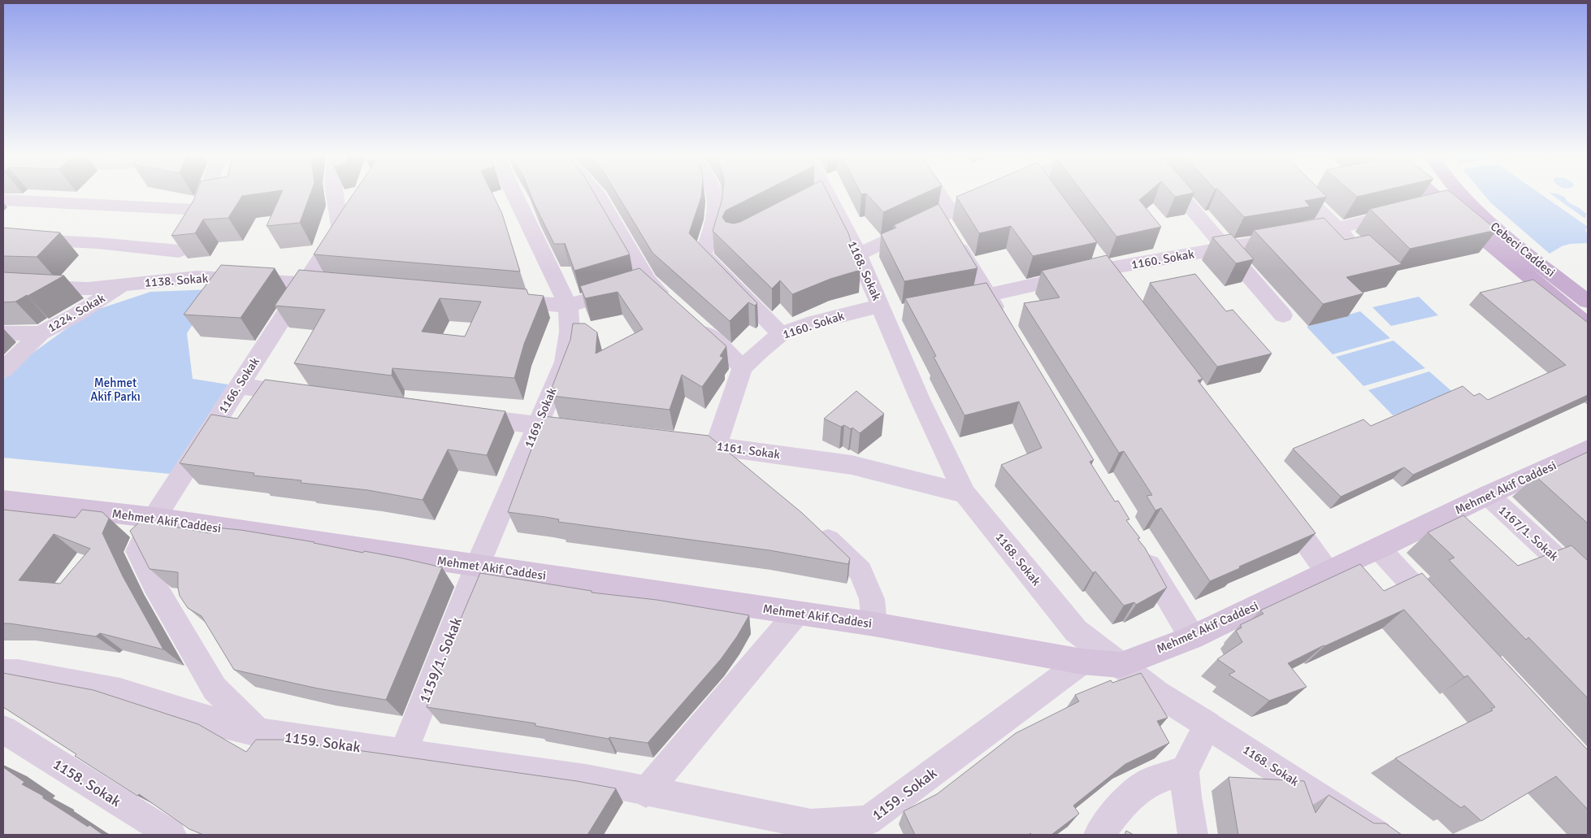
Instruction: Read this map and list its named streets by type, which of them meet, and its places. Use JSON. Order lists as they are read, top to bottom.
{
  "streets": {
    "main road": ["Cebeci Caddesi", "Mehmet Akif Caddesi"],
    "street": [
      "1160. Sokak",
      "1168. Sokak",
      "1138. Sokak",
      "1224. Sokak",
      "1166. Sokak",
      "1169. Sokak",
      "1161. Sokak",
      "1167/1. Sokak",
      "1159/1. Sokak",
      "1159. Sokak",
      "1158. Sokak"
    ]
  },
  "crossings": [
    ["Cebeci Caddesi", "1160. Sokak"],
    ["1160. Sokak", "1168. Sokak"],
    ["1160. Sokak", "1161. Sokak"],
    ["1168. Sokak", "1161. Sokak"],
    ["1168. Sokak", "Mehmet Akif Caddesi"],
    ["1138. Sokak", "1224. Sokak"],
    ["1138. Sokak", "1166. Sokak"],
    ["1166. Sokak", "Mehmet Akif Caddesi"],
    ["1166. Sokak", "1159. Sokak"],
    ["1169. Sokak", "Mehmet Akif Caddesi"],
    ["1169. Sokak", "1159/1. Sokak"],
    ["Mehmet Akif Caddesi", "1167/1. Sokak"],
    ["Mehmet Akif Caddesi", "1159/1. Sokak"],
    ["Mehmet Akif Caddesi", "1159. Sokak"],
    ["1159/1. Sokak", "1159. Sokak"]
  ],
  "parks": ["Mehmet Akif Parkı"]
}
